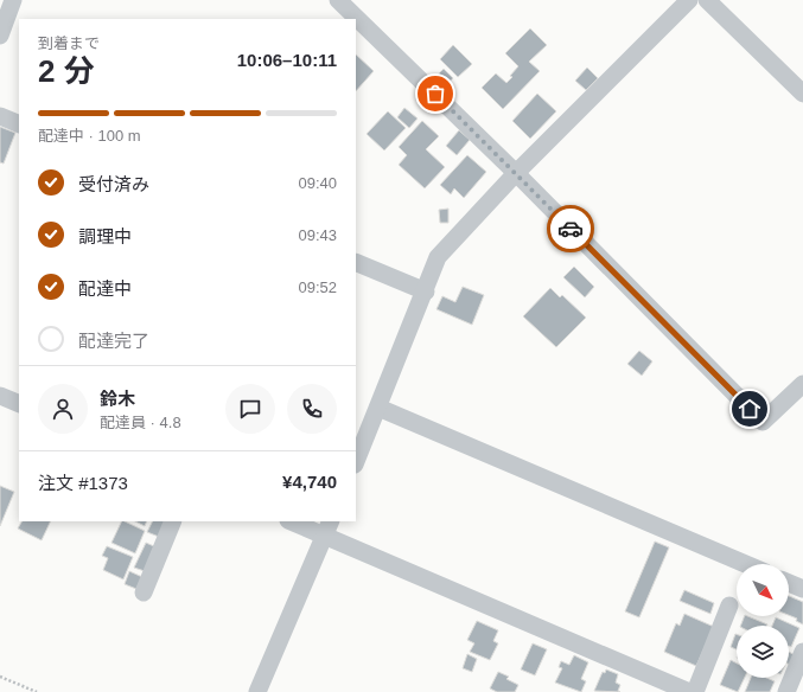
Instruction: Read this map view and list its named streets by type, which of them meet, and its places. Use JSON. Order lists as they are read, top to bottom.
{
  "north": "bottom right",
  "page": {
    "heading": ["2 分", "到着まで", "10:06–10:11"],
    "panel": [
      "鈴木",
      "配達員 · 4.8",
      "注文 #1373",
      "¥4,740"
    ],
    "bar": "配達中 · 100 m",
    "list": [
      ["受付済み", "09:40"],
      ["調理中", "09:43"],
      ["配達中", "09:52"],
      "配達完了"
    ]
  }
}
